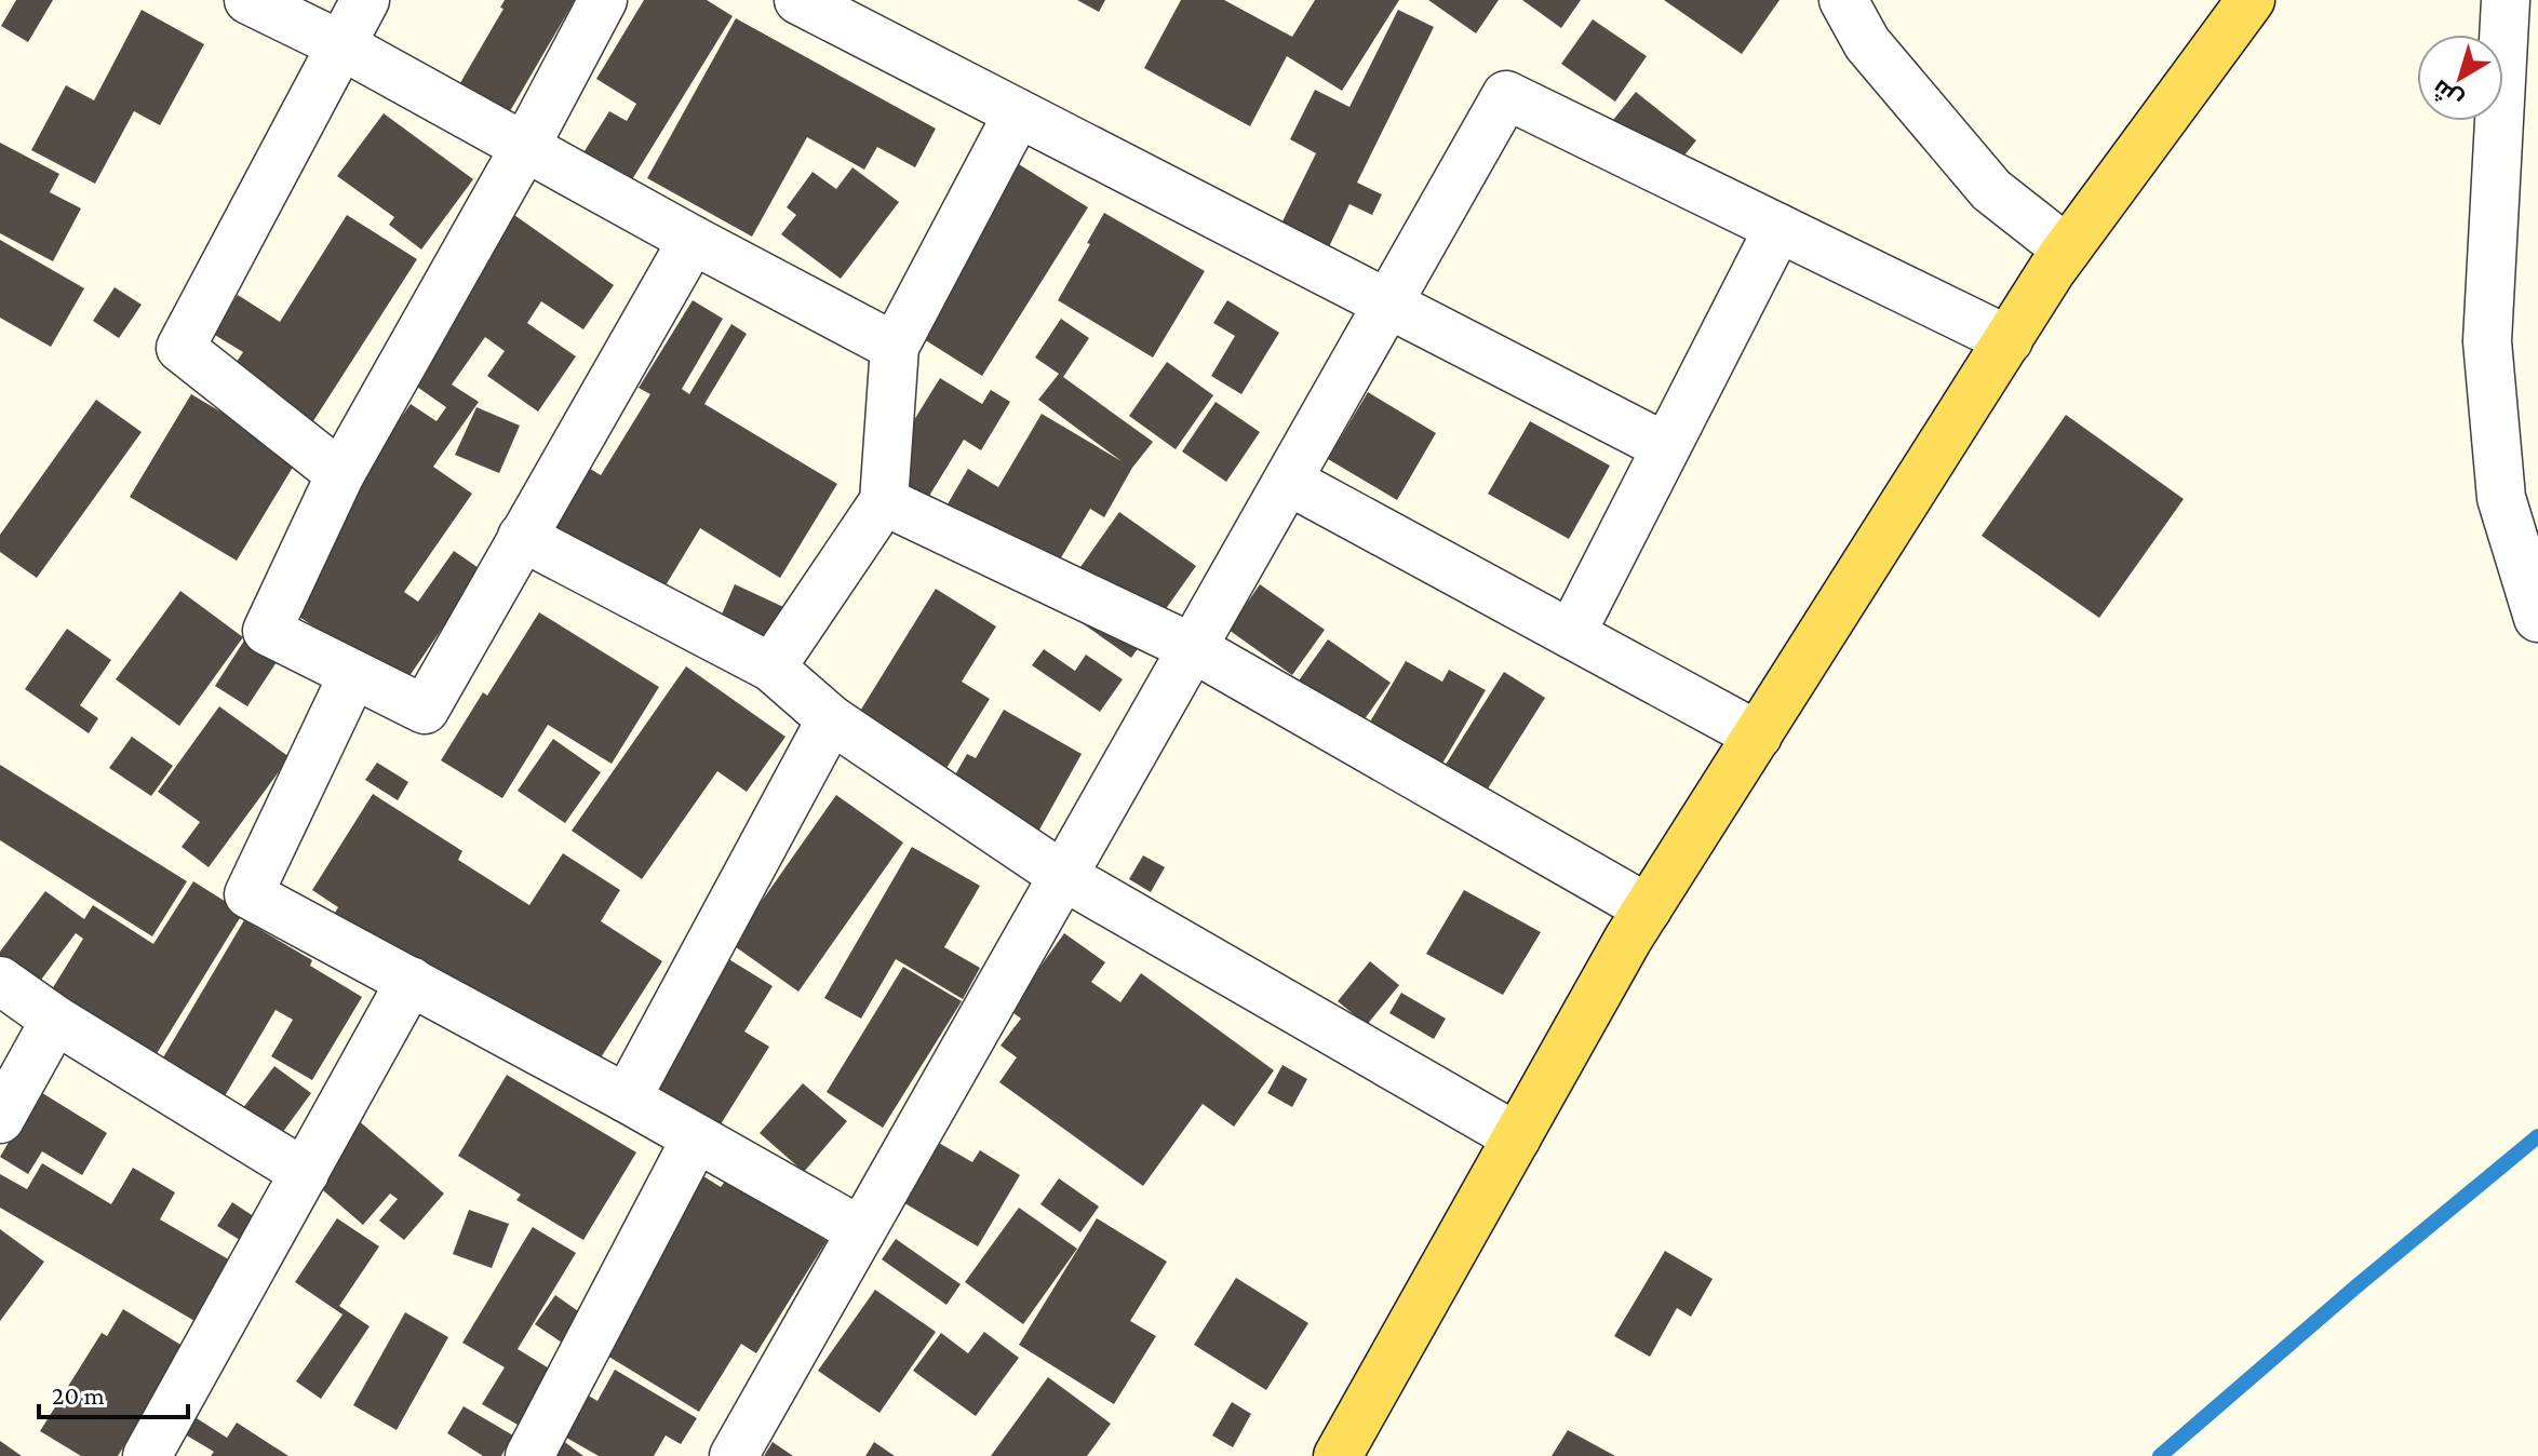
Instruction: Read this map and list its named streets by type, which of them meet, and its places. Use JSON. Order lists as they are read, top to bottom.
{
  "scale_bar": "20 m",
  "north": "bottom left"
}
